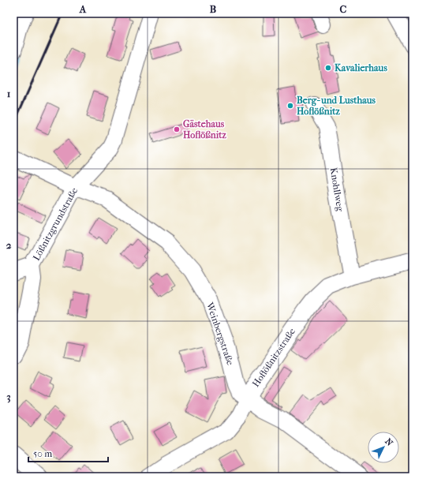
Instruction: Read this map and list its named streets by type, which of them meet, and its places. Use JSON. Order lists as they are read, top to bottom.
{
  "streets": {
    "street": [
      "Knohllweg",
      "Lößnitzgrundstraße",
      "Weinbergstraße",
      "Hoflößnitzstraße"
    ]
  },
  "crossings": [
    ["Knohllweg", "Hoflößnitzstraße"],
    ["Lößnitzgrundstraße", "Weinbergstraße"],
    ["Weinbergstraße", "Hoflößnitzstraße"]
  ],
  "places": ["Kavalierhaus", "Berg- und Lusthaus Hoflößnitz", "Gästehaus Hoflößnitz"],
  "scale_bar": "50 m",
  "north": "top right",
  "grid": {
    "columns": ["A", "B", "C"],
    "rows": ["1", "2", "3"]
  }
}
